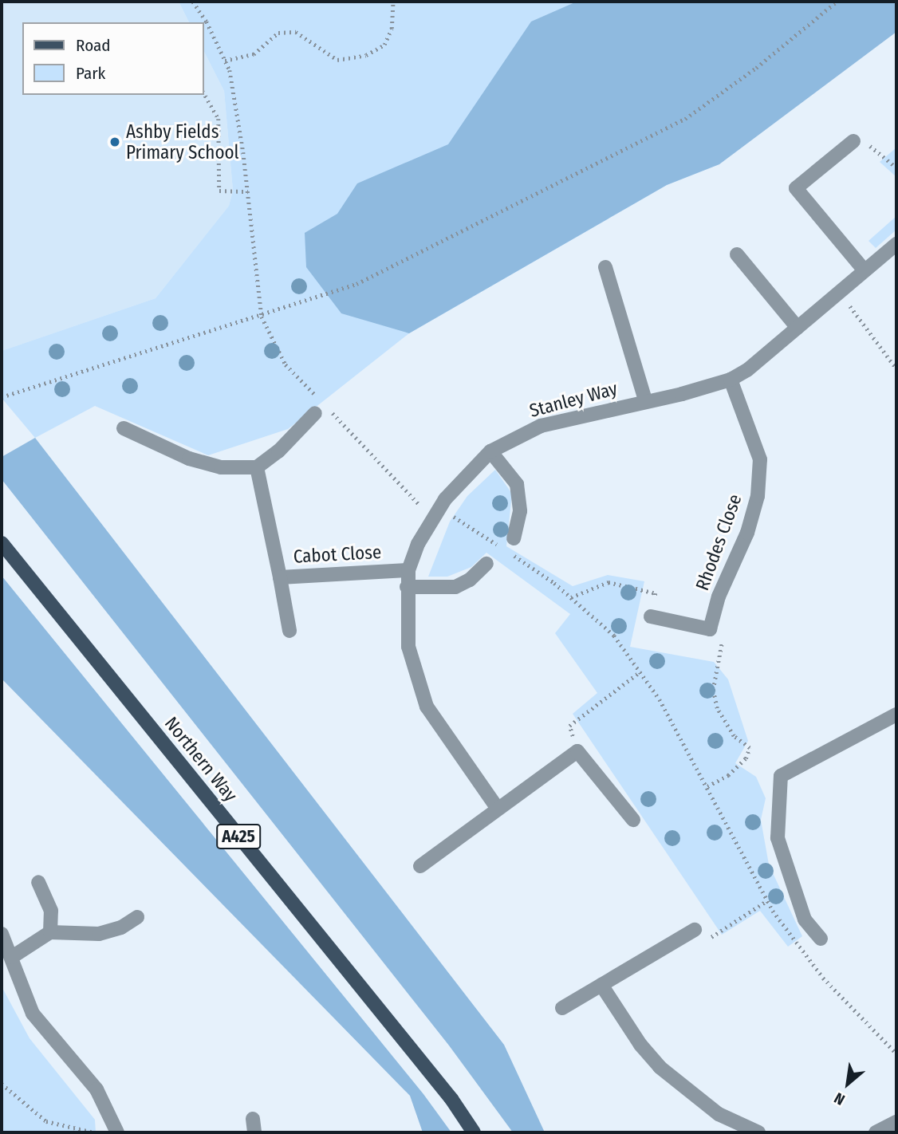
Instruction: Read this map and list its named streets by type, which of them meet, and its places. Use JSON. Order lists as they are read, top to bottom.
{
  "streets": {
    "main road": ["Northern Way", "A425"],
    "street": ["Stanley Way", "Rhodes Close", "Cabot Close"]
  },
  "crossings": [
    ["Stanley Way", "Rhodes Close"],
    ["Stanley Way", "Cabot Close"]
  ],
  "places": ["Ashby Fields Primary School"],
  "legend": ["Road", "Park"],
  "north": "bottom left"
}
